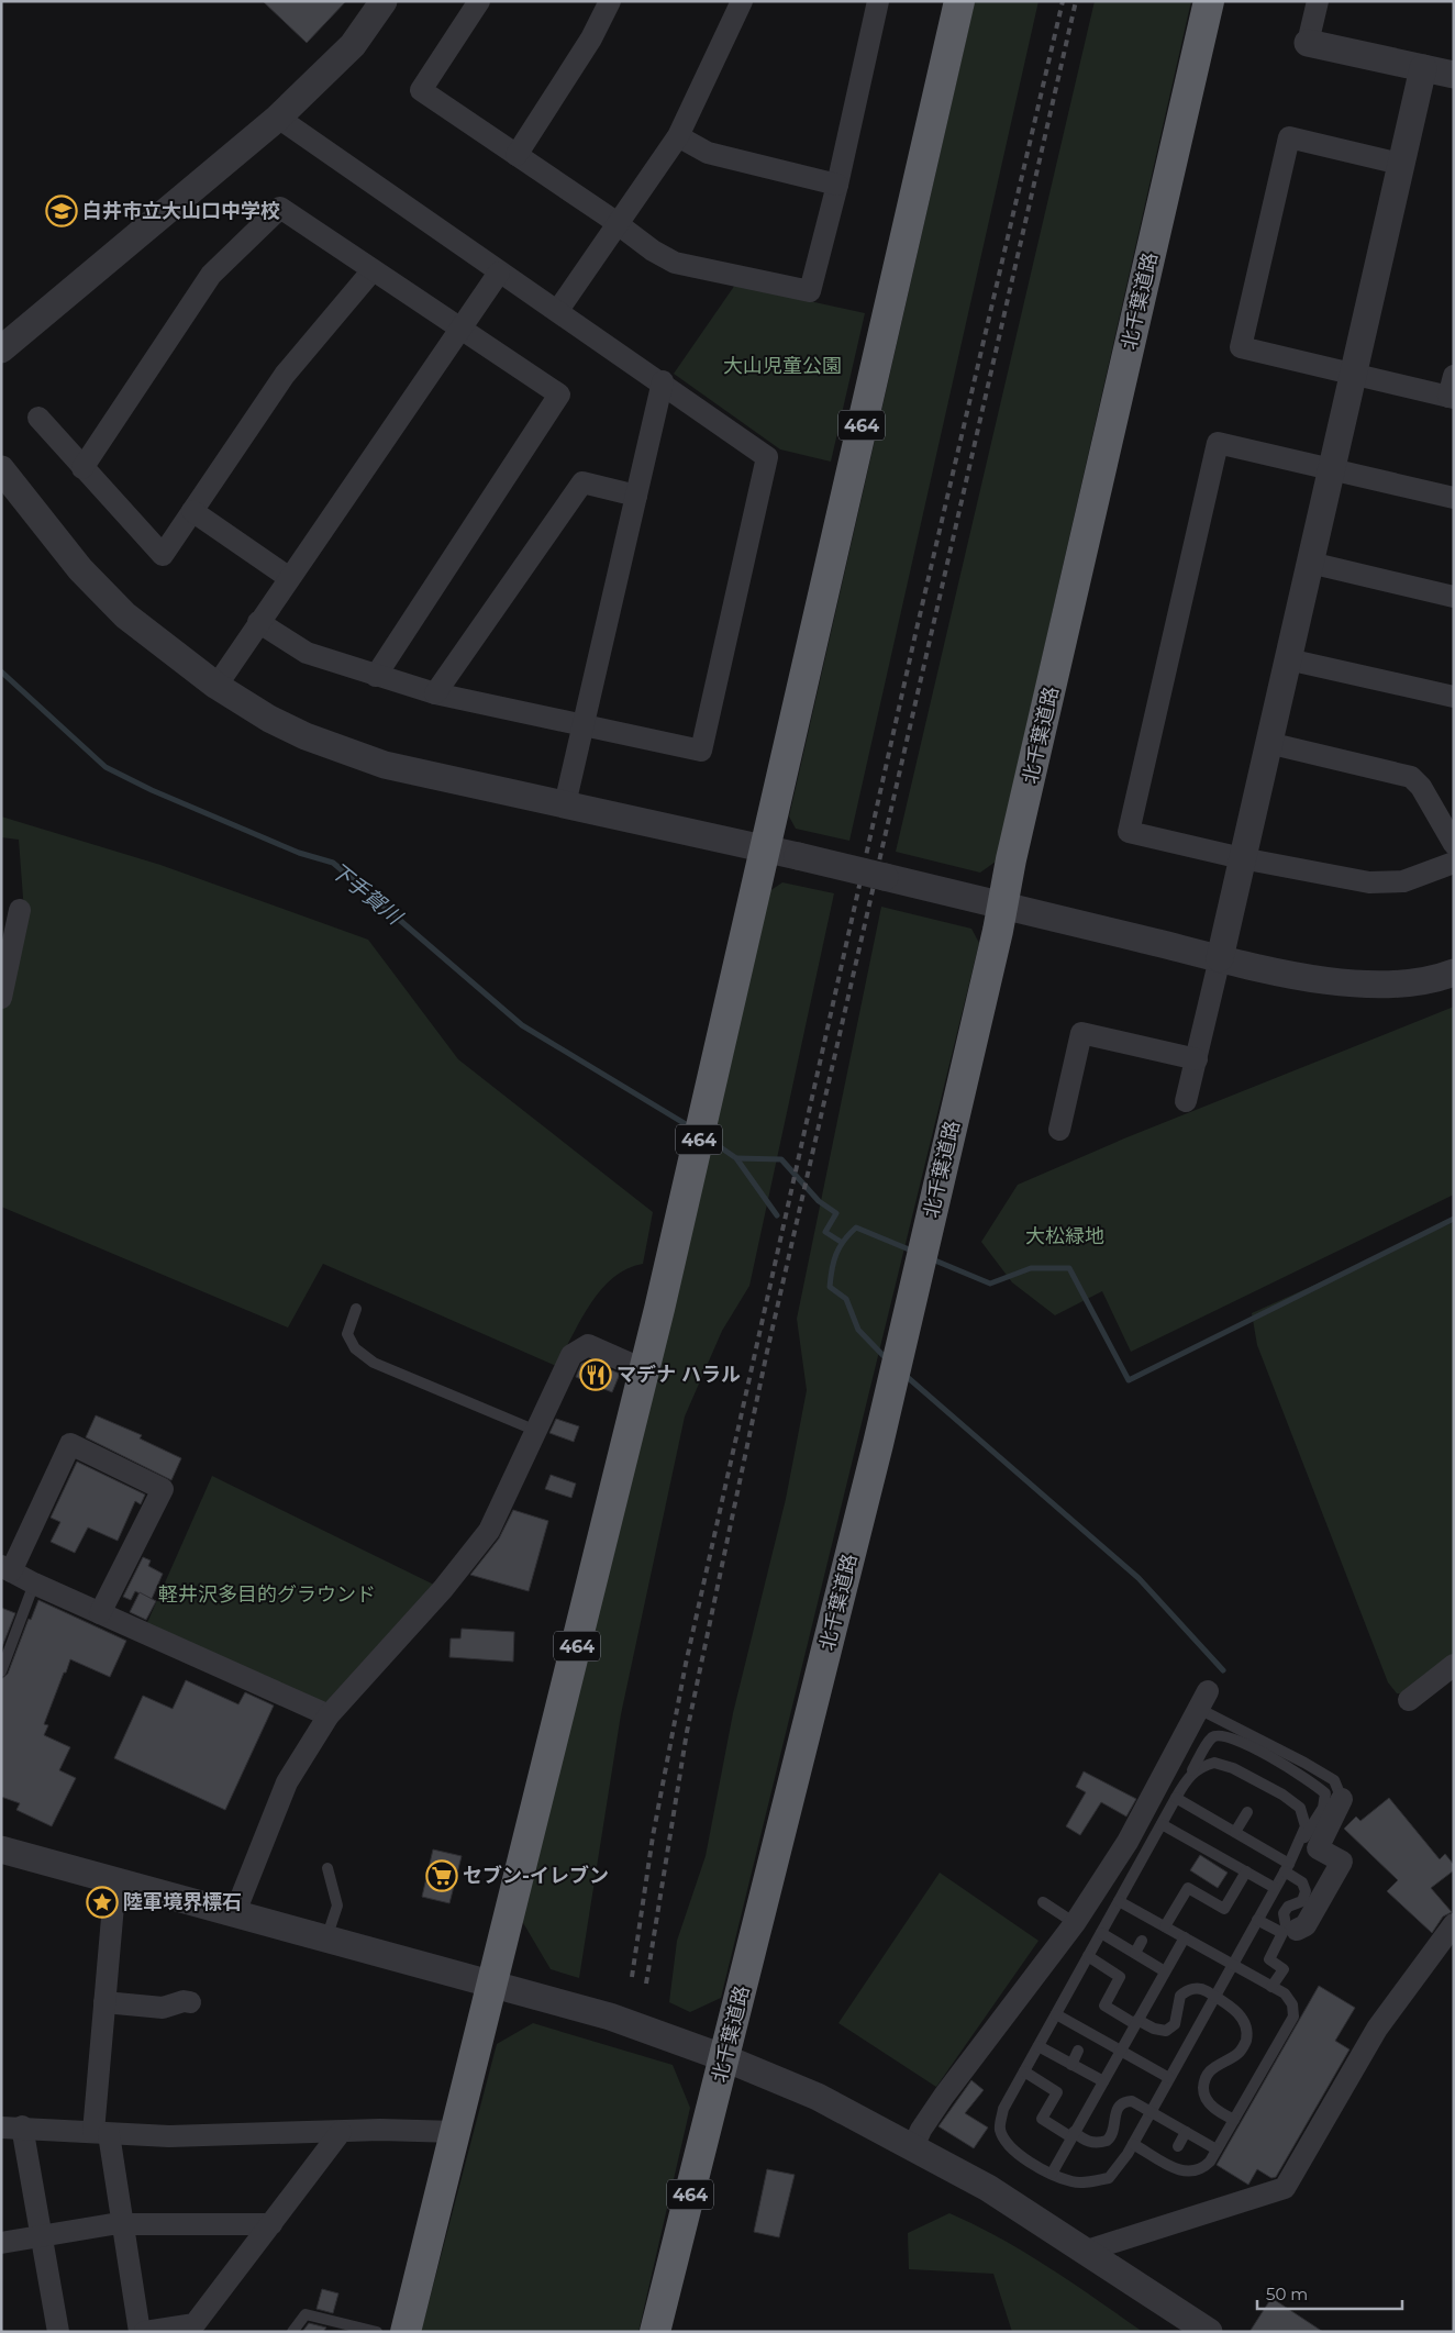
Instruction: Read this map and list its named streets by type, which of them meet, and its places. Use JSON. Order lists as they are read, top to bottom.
{
  "streets": {
    "highway": ["北千葉道路", "464"]
  },
  "water": ["下手賀川"],
  "parks": ["大山児童公園", "大松緑地", "軽井沢多目的グラウンド"],
  "places": {
    "school or university": ["白井市立大山口中学校"],
    "restaurant": ["マデナ ハラル"],
    "supermarket": ["セブン-イレブン"],
    "place": ["陸軍境界標石"]
  },
  "scale_bar": "50 m"
}
